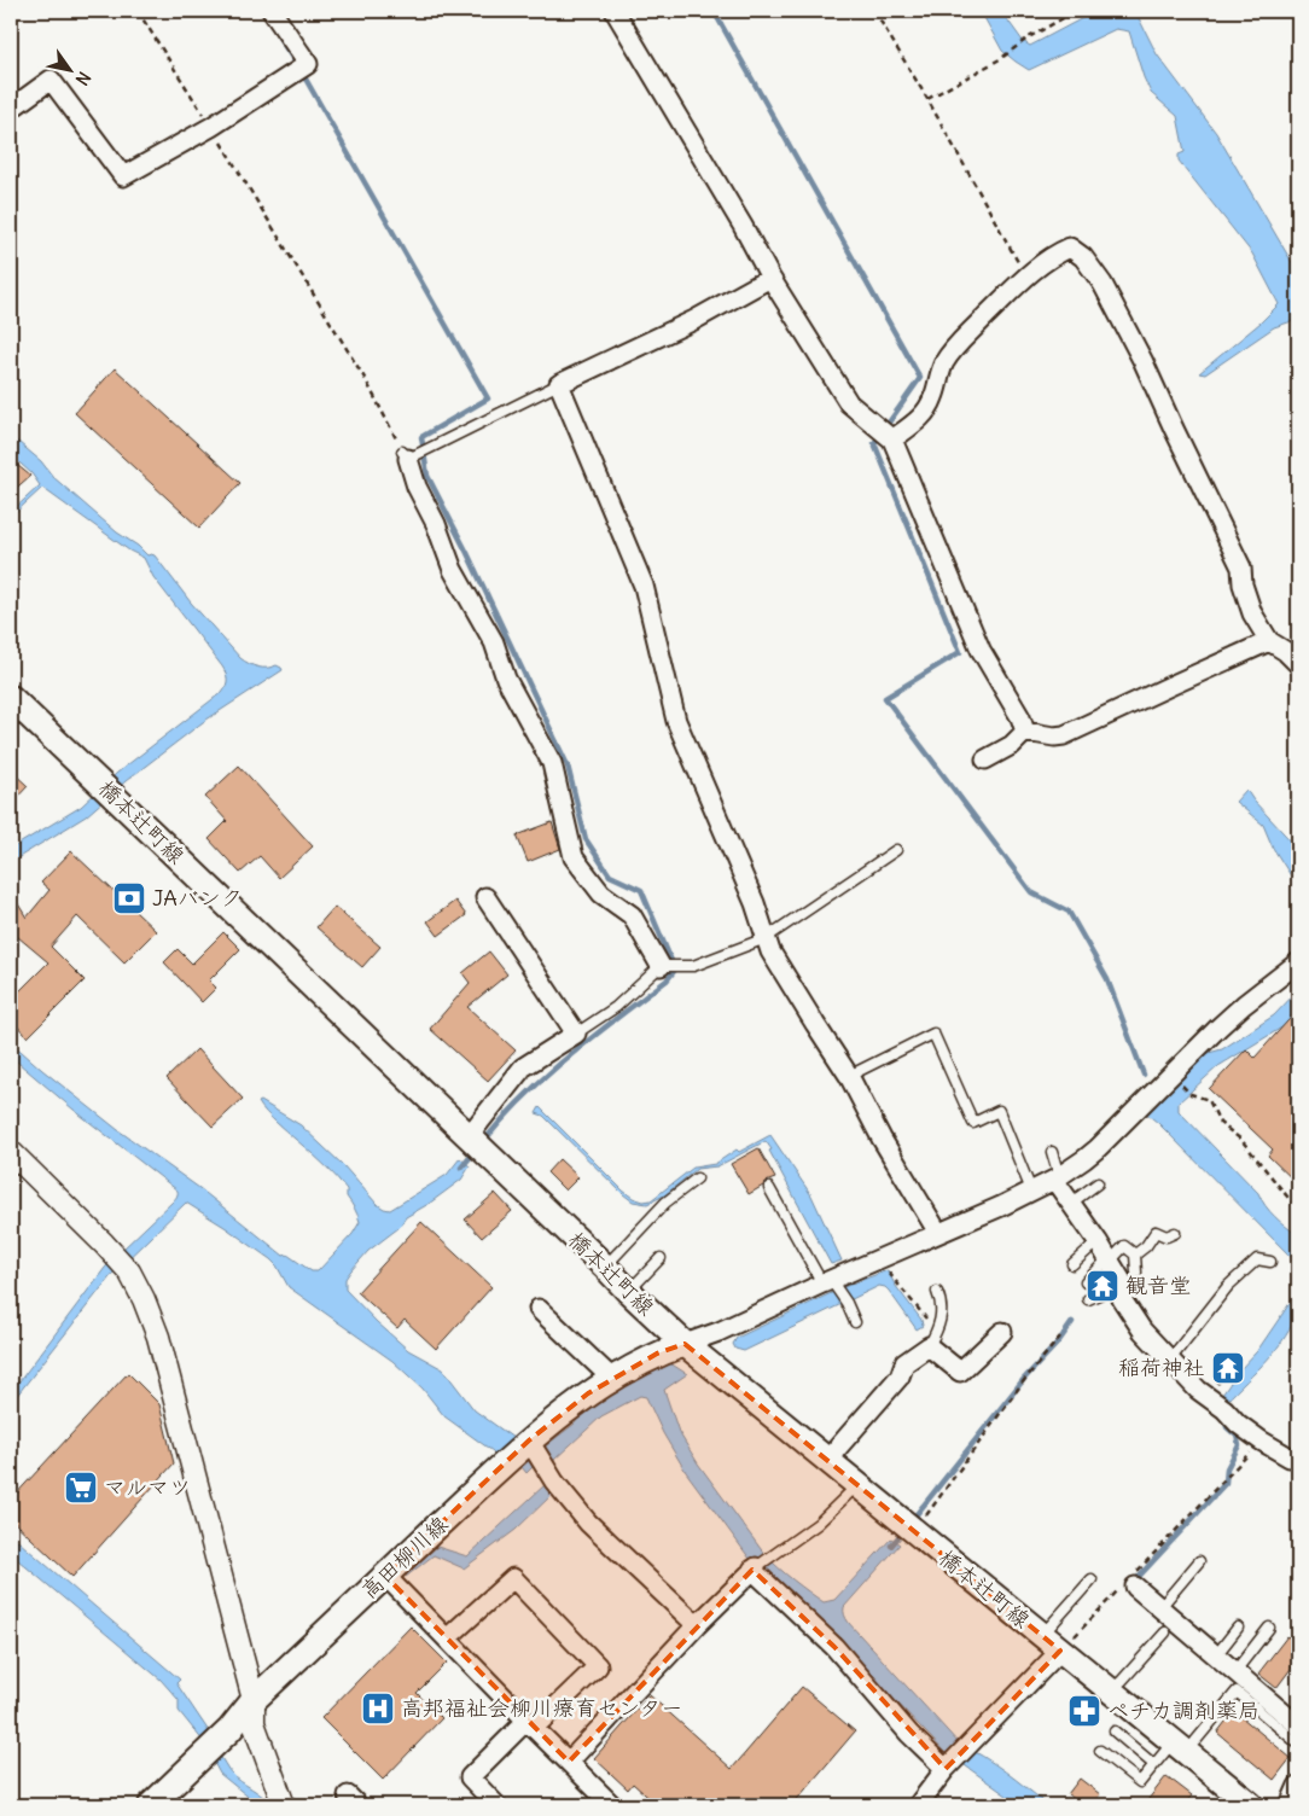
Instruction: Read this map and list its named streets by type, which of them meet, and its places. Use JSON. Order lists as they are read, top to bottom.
{
  "streets": {
    "main road": ["橋本辻町線", "高田柳川線"]
  },
  "crossings": [
    ["橋本辻町線", "高田柳川線"]
  ],
  "places": {
    "bank": ["JAバンク"],
    "temple": ["観音堂", "稲荷神社"],
    "supermarket": ["マルマツ"],
    "hospital": ["高邦福祉会柳川療育センター"],
    "pharmacy": ["ペチカ調剤薬局"]
  },
  "north": "bottom right"
}
